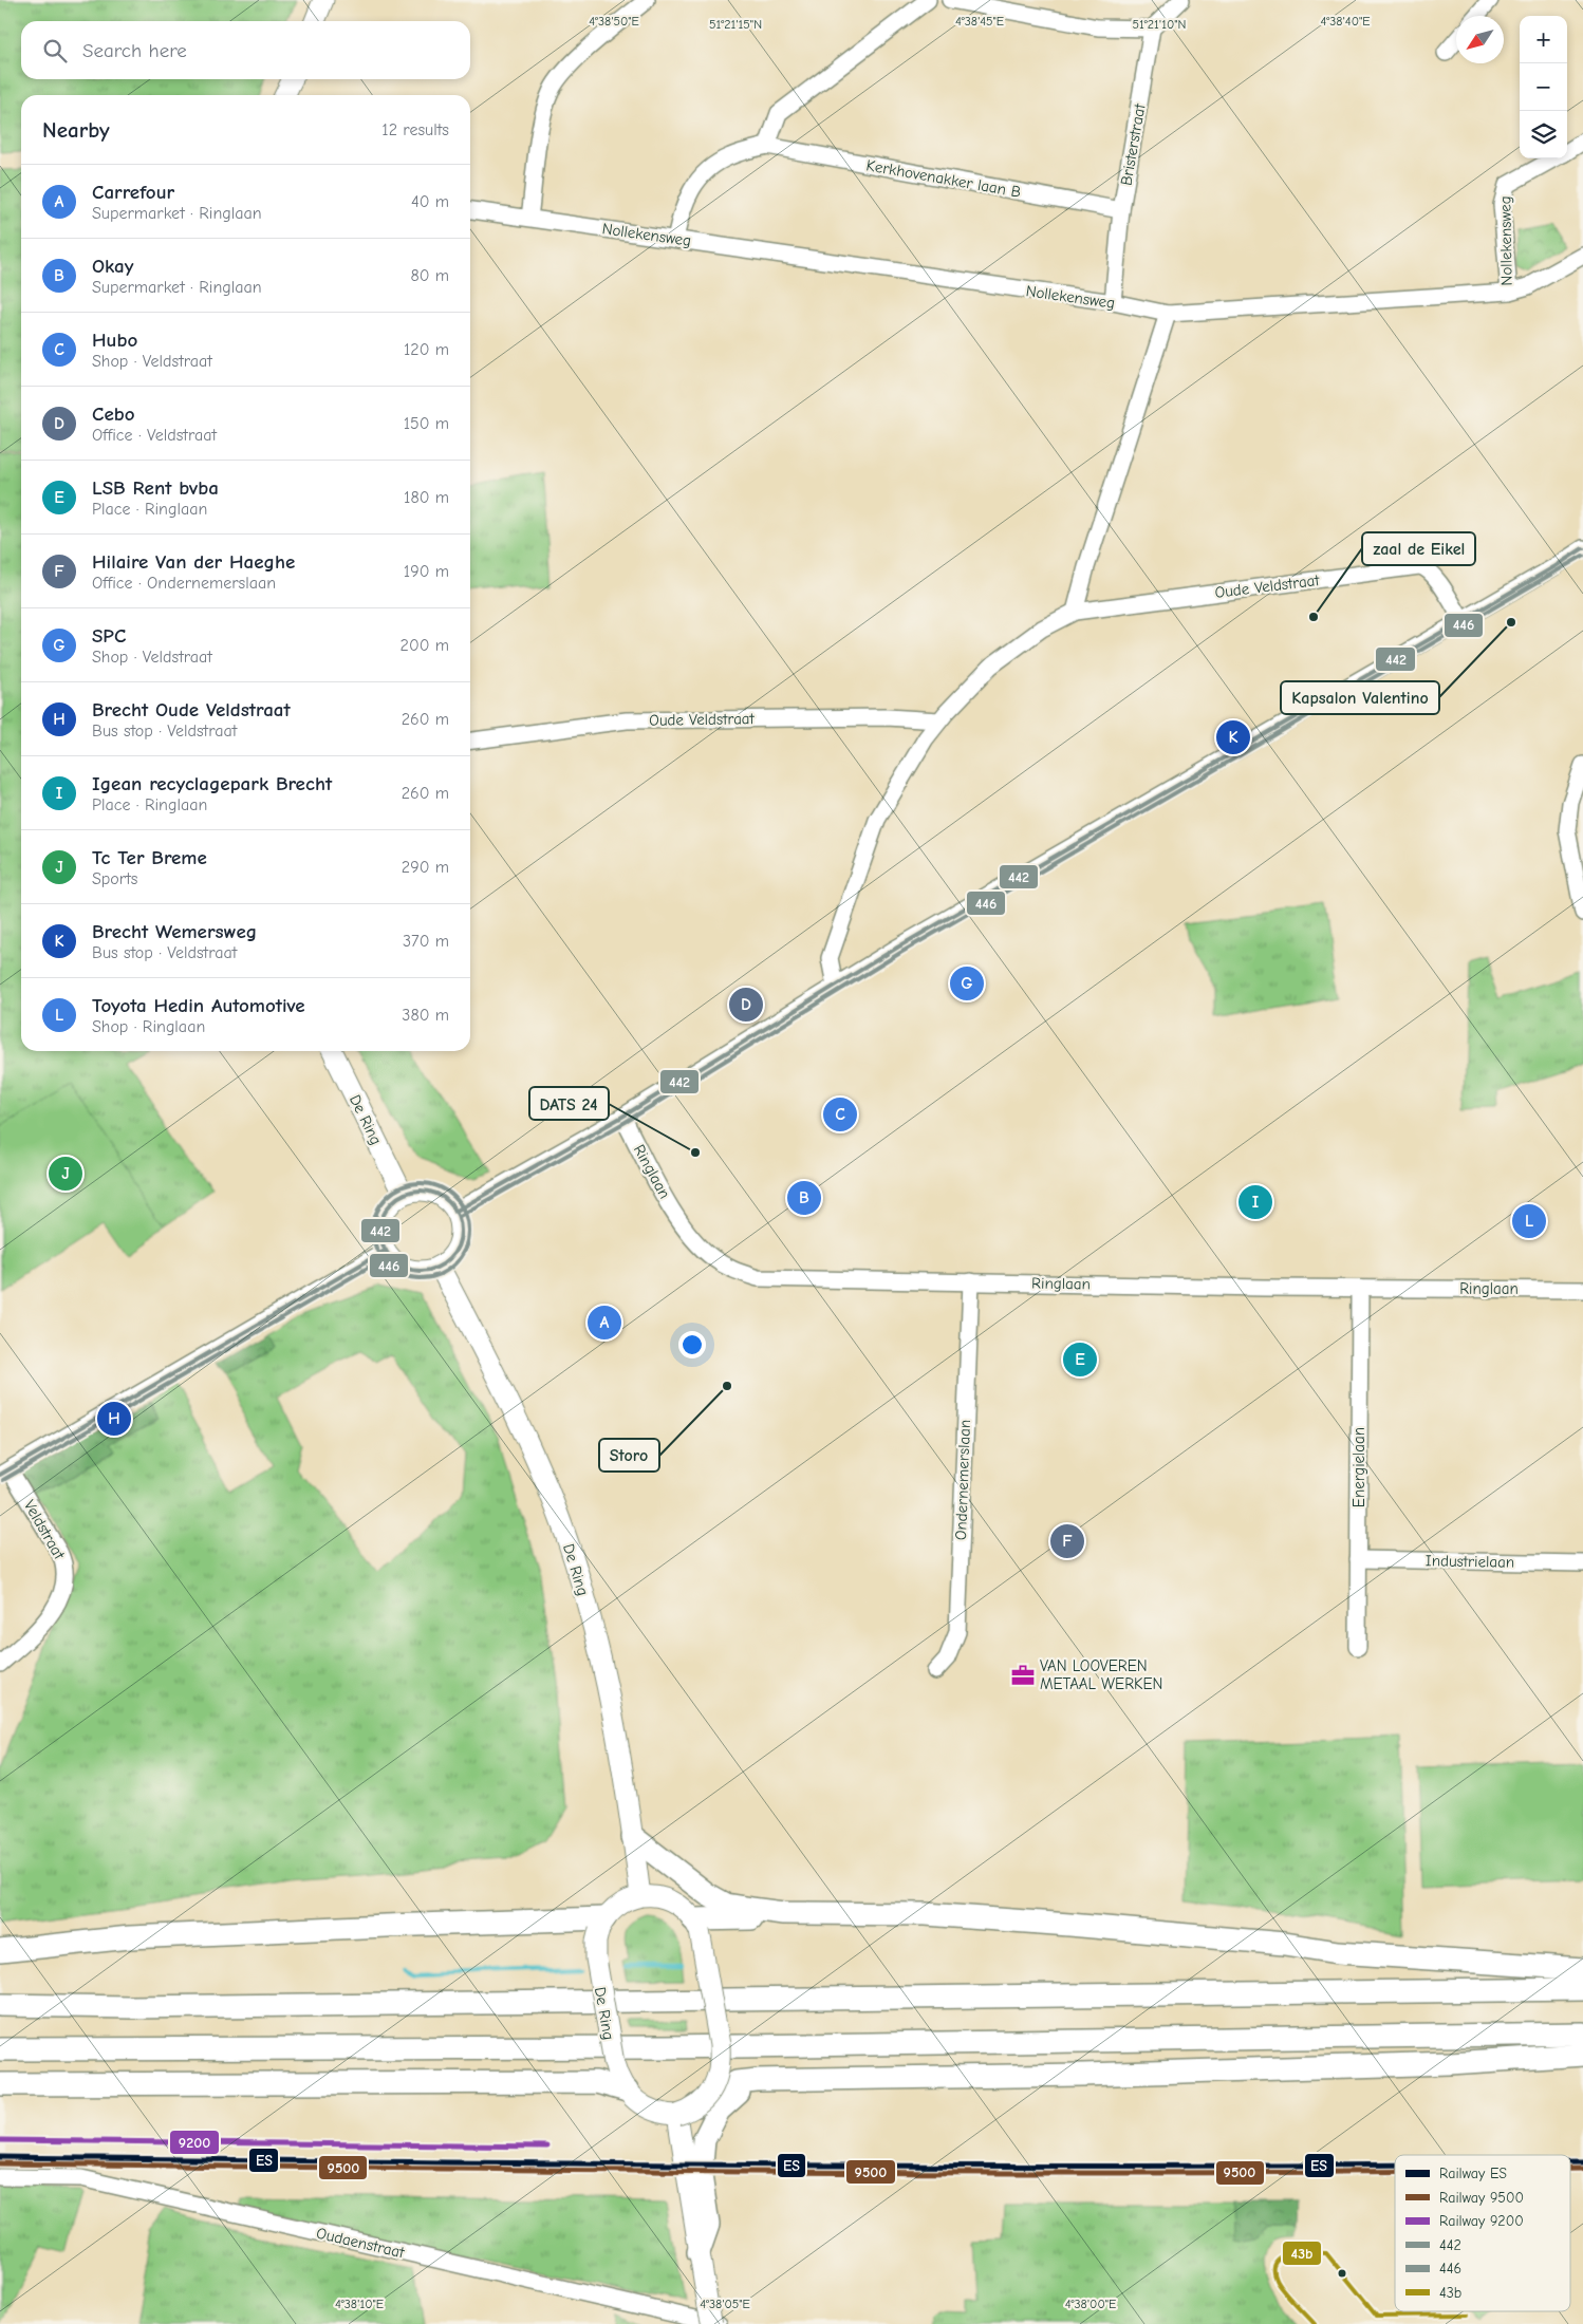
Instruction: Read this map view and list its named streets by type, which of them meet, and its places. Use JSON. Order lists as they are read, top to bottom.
{
  "streets": {
    "main road": ["De Ring"],
    "street": [
      "Bristerstraat",
      "Kerkhovenakker laan B",
      "Nollekensweg",
      "Oude Veldstraat",
      "Ringlaan",
      "Energielaan",
      "Ondernemerslaan",
      "Veldstraat",
      "Industrielaan",
      "Oudaenstraat"
    ]
  },
  "crossings": [
    ["Bristerstraat", "Kerkhovenakker laan B"],
    ["Bristerstraat", "Nollekensweg"],
    ["De Ring", "Veldstraat"],
    ["Ringlaan", "Energielaan"],
    ["Ringlaan", "Ondernemerslaan"],
    ["Energielaan", "Industrielaan"]
  ],
  "places": {
    "other": [
      "zaal de Eikel",
      "Kapsalon Valentino",
      "DATS 24",
      "Storo"
    ],
    "office": ["VAN LOOVEREN METAAL WERKEN"]
  },
  "lines": [
    "transit line 442",
    "transit line 446",
    "rail line 9200",
    "rail line ES",
    "rail line 9500",
    "transit line 43b"
  ],
  "legend": [
    "Railway ES",
    "Railway 9500",
    "Railway 9200",
    "442",
    "446",
    "43b"
  ],
  "north": "bottom left",
  "page": {
    "map_buttons": ["+", "−"],
    "search": "Search here",
    "heading": ["Nearby", "12 results"],
    "list": [
      {
        "mark": "A",
        "name": "Carrefour",
        "note": "Supermarket · Ringlaan",
        "value": "40 m"
      },
      {
        "mark": "B",
        "name": "Okay",
        "note": "Supermarket · Ringlaan",
        "value": "80 m"
      },
      {
        "mark": "C",
        "name": "Hubo",
        "note": "Shop · Veldstraat",
        "value": "120 m"
      },
      {
        "mark": "D",
        "name": "Cebo",
        "note": "Office · Veldstraat",
        "value": "150 m"
      },
      {
        "mark": "E",
        "name": "LSB Rent bvba",
        "note": "Place · Ringlaan",
        "value": "180 m"
      },
      {
        "mark": "F",
        "name": "Hilaire Van der Haeghe",
        "note": "Office · Ondernemerslaan",
        "value": "190 m"
      },
      {
        "mark": "G",
        "name": "SPC",
        "note": "Shop · Veldstraat",
        "value": "200 m"
      },
      {
        "mark": "H",
        "name": "Brecht Oude Veldstraat",
        "note": "Bus stop · Veldstraat",
        "value": "260 m"
      },
      {
        "mark": "I",
        "name": "Igean recyclagepark Brecht",
        "note": "Place · Ringlaan",
        "value": "260 m"
      },
      {
        "mark": "J",
        "name": "Tc Ter Breme",
        "note": "Sports",
        "value": "290 m"
      },
      {
        "mark": "K",
        "name": "Brecht Wemersweg",
        "note": "Bus stop · Veldstraat",
        "value": "370 m"
      },
      {
        "mark": "L",
        "name": "Toyota Hedin Automotive",
        "note": "Shop · Ringlaan",
        "value": "380 m"
      }
    ],
    "pins": [
      "K",
      "G",
      "D",
      "C",
      "J",
      "B",
      "I",
      "L",
      "A",
      "E",
      "H",
      "F"
    ]
  },
  "coordinates": [
    "4°38'45\"E",
    "4°38'50\"E",
    "4°38'40\"E",
    "51°21'15\"N",
    "51°21'10\"N",
    "4°38'10\"E",
    "4°38'05\"E",
    "4°38'00\"E"
  ]
}
